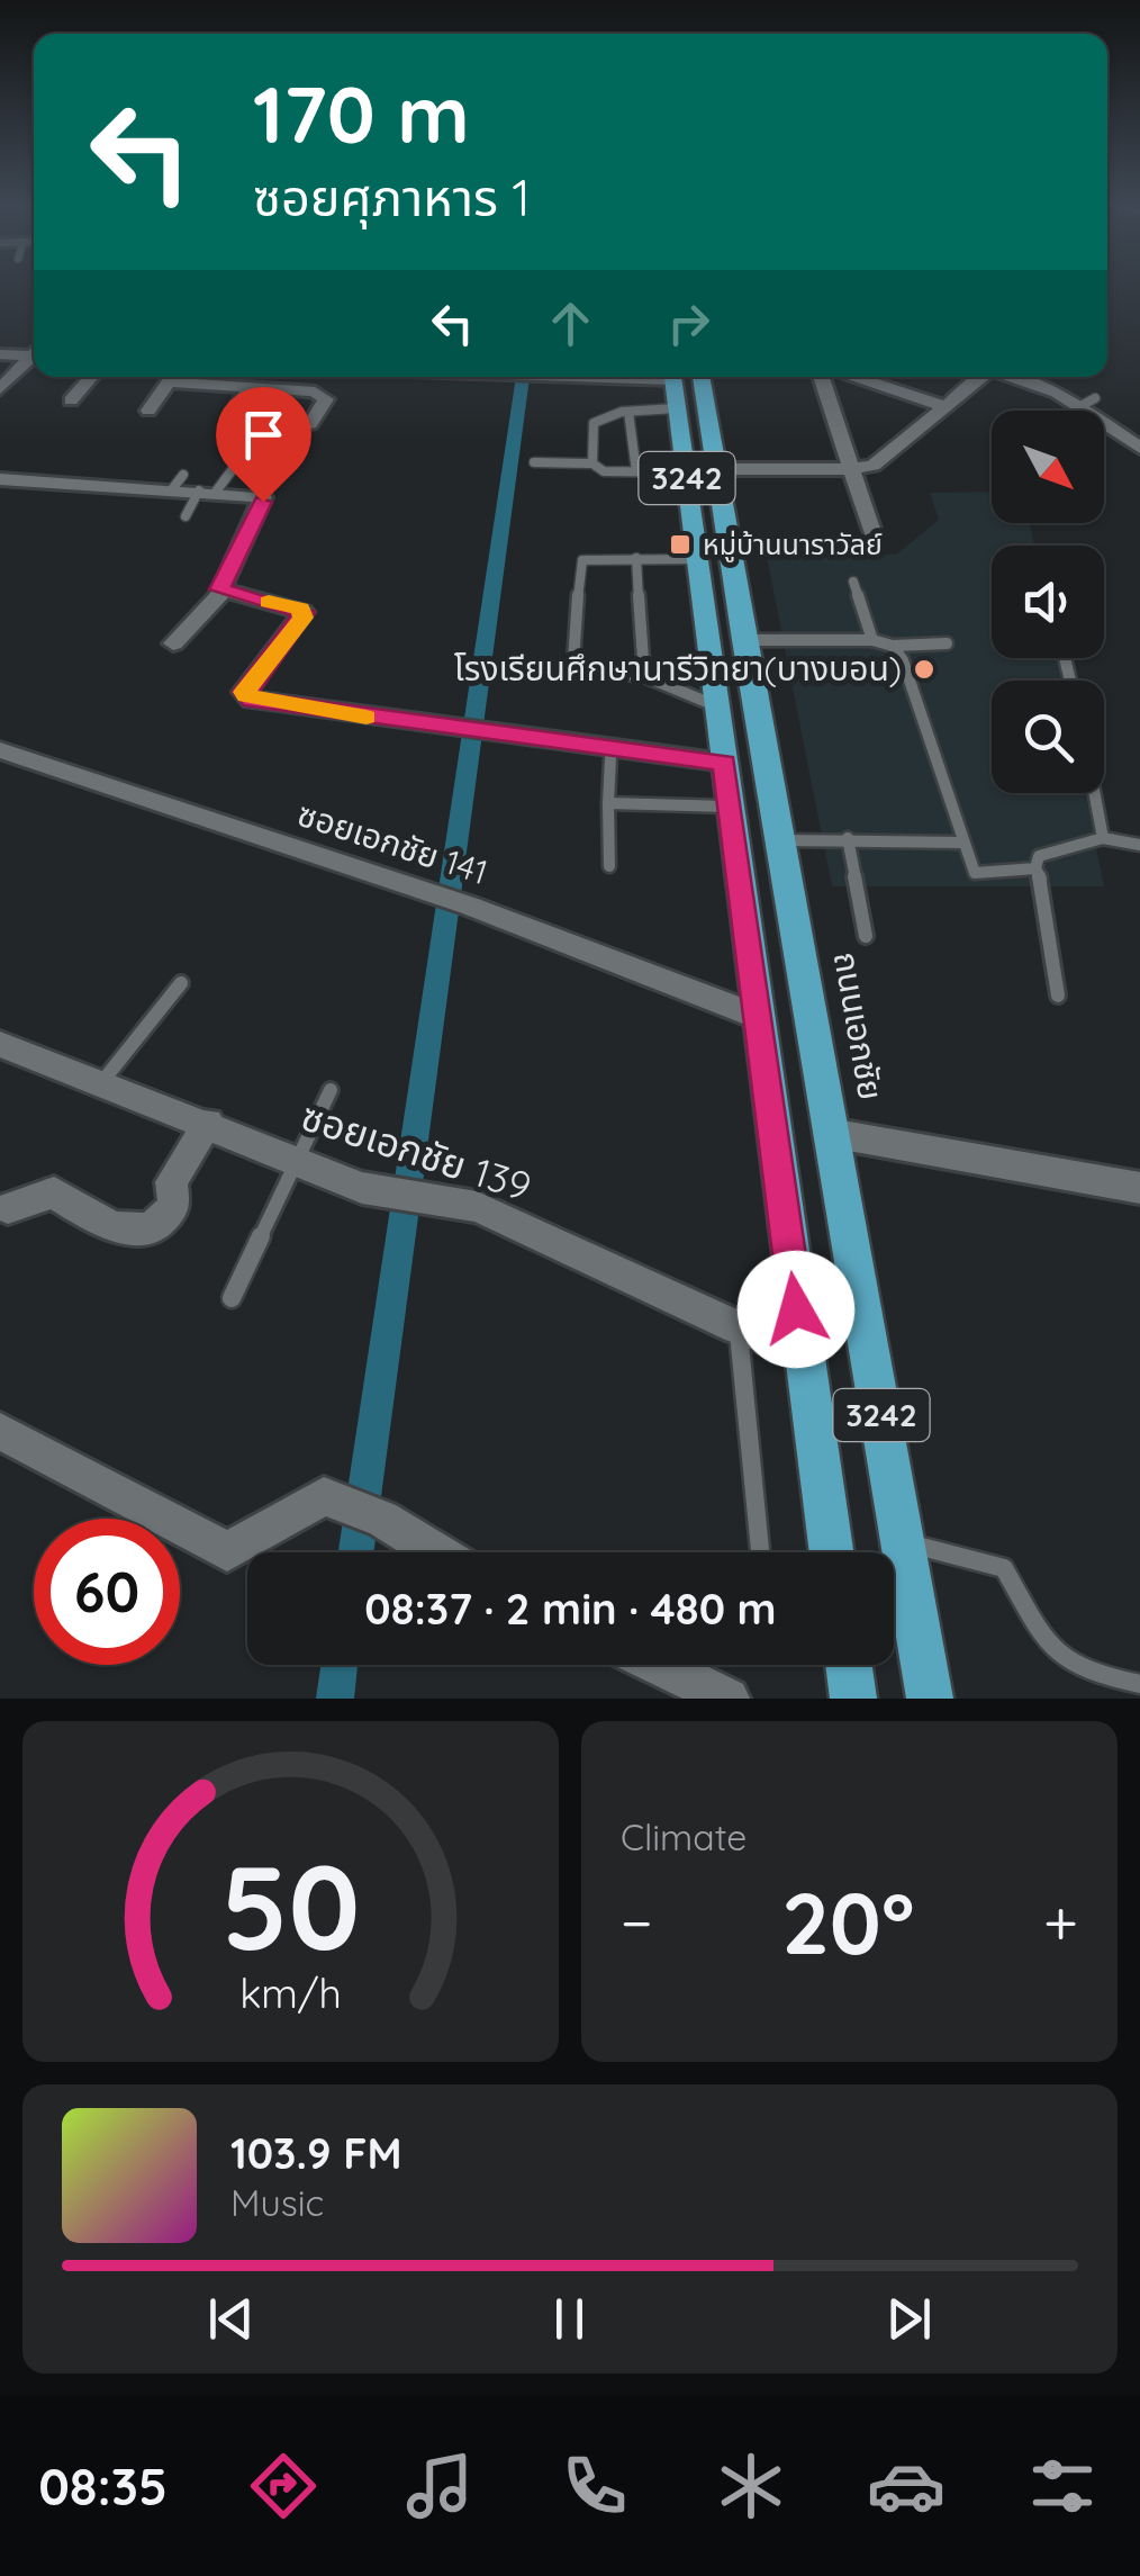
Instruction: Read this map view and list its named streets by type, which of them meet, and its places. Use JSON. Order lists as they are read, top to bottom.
{
  "streets": {
    "main road": ["3242", "ถนนเอกชัย"],
    "street": ["ซอยเอกชัย 141", "ซอยเอกชัย 139"]
  },
  "crossings": [
    ["3242", "ซอยเอกชัย 141"],
    ["3242", "ซอยเอกชัย 139"]
  ],
  "places": {
    "transit": ["หมู่บ้านนาราวัลย์"],
    "other": ["โรงเรียนศึกษานารีวิทยา(บางบอน)"]
  },
  "north": "bottom right",
  "page": {
    "turn": ["170 m", "ซอยศุภาหาร 1"],
    "limit": "60",
    "trip": "08:37 · 2 min · 480 m",
    "tile": "Climate",
    "heat": ["−", "20°", "+"],
    "song": ["103.9 FM", "Music"],
    "tabs": "08:35",
    "gauge": ["50", "km/h"]
  }
}
